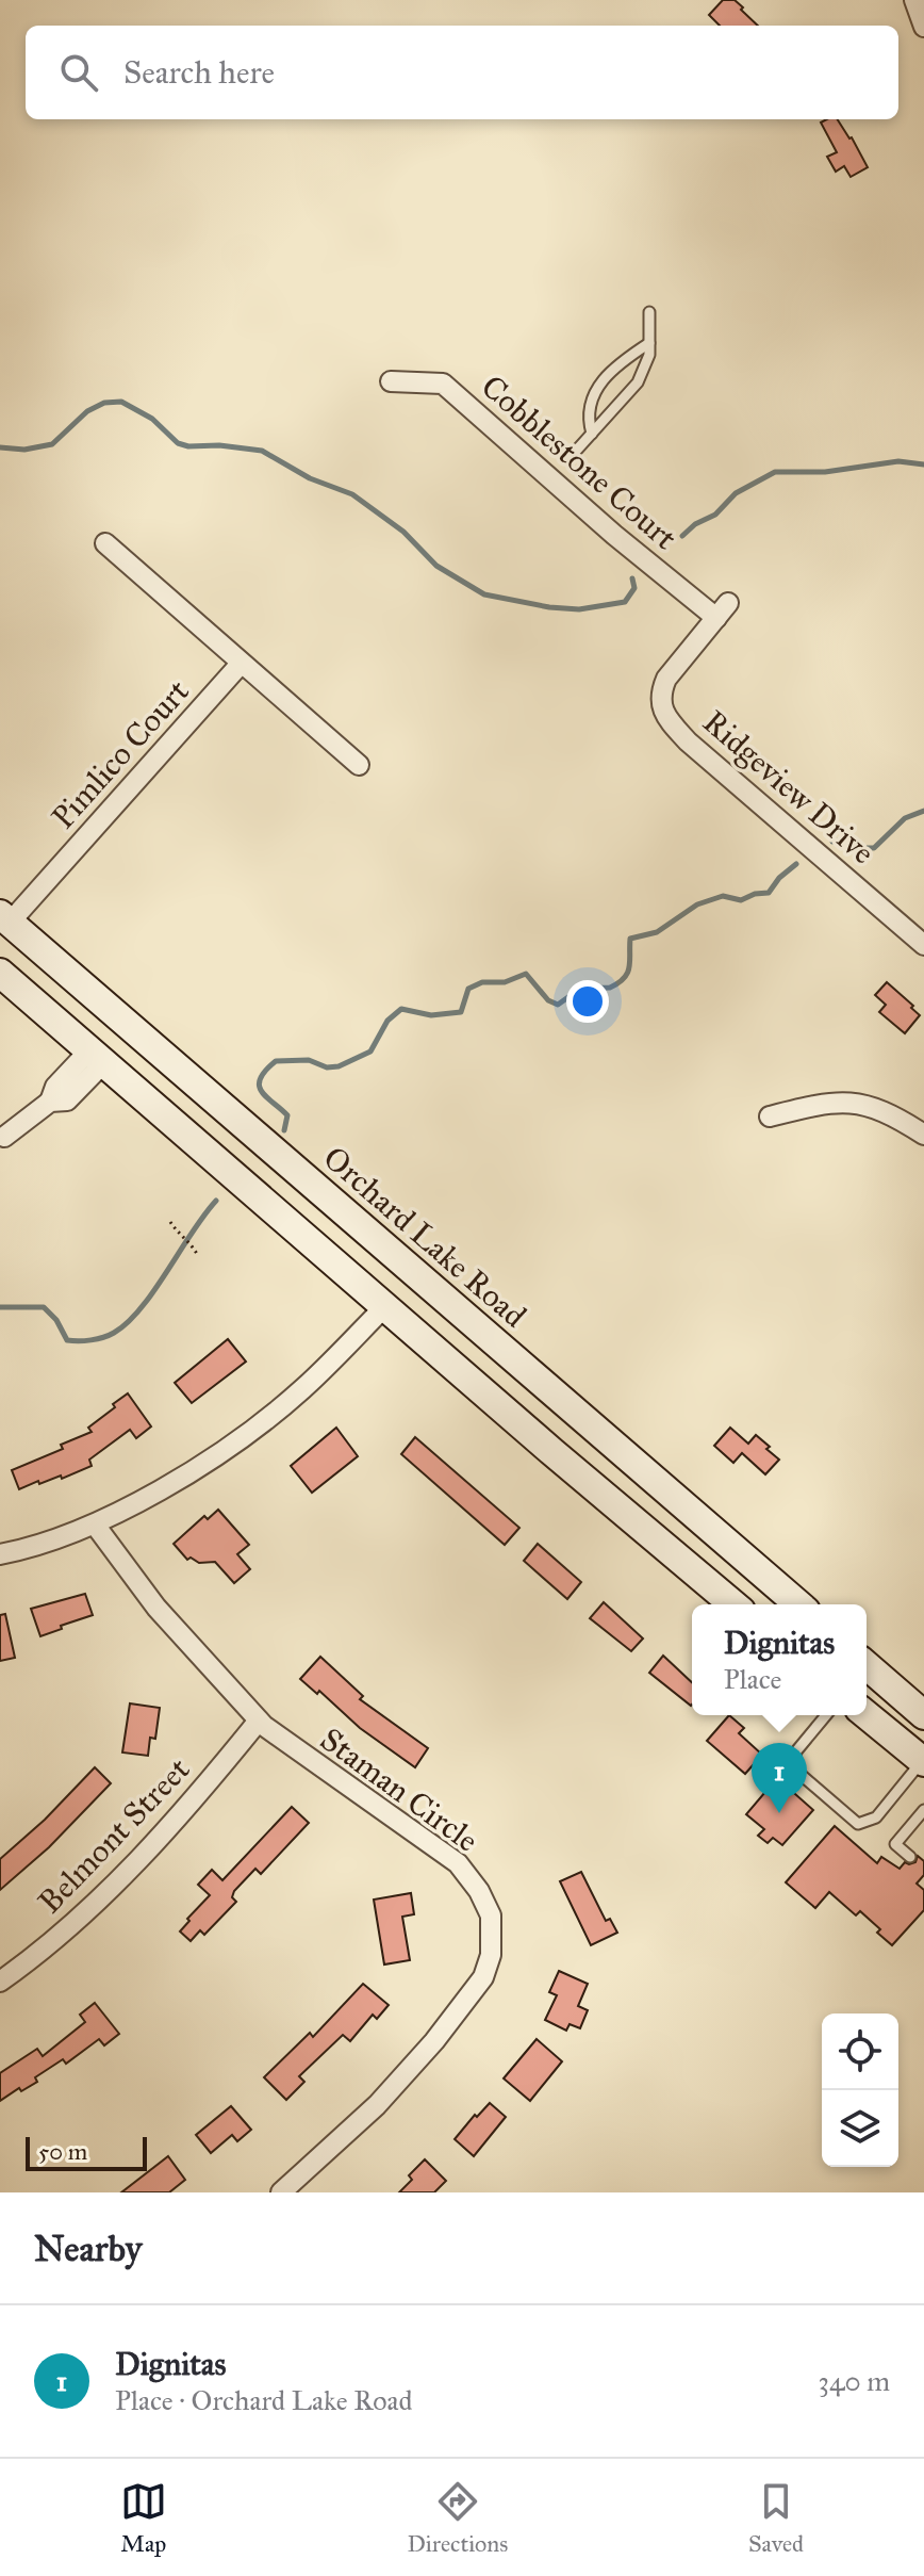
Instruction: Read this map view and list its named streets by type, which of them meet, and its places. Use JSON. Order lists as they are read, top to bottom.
{
  "streets": {
    "main road": ["Orchard Lake Road"],
    "street": [
      "Cobblestone Court",
      "Pimlico Court",
      "Ridgeview Drive",
      "Staman Circle",
      "Belmont Street"
    ]
  },
  "crossings": [
    ["Cobblestone Court", "Ridgeview Drive"],
    ["Pimlico Court", "Orchard Lake Road"],
    ["Staman Circle", "Belmont Street"]
  ],
  "scale_bar": "50 m",
  "page": {
    "search": "Search here",
    "popup": ["Dignitas", "Place"],
    "pins": "1",
    "scale": "50 m",
    "heading": "Nearby",
    "list": [
      {
        "mark": "1",
        "name": "Dignitas",
        "note": "Place · Orchard Lake Road",
        "value": "340 m"
      }
    ],
    "nav": ["Map", "Directions", "Saved"]
  }
}
